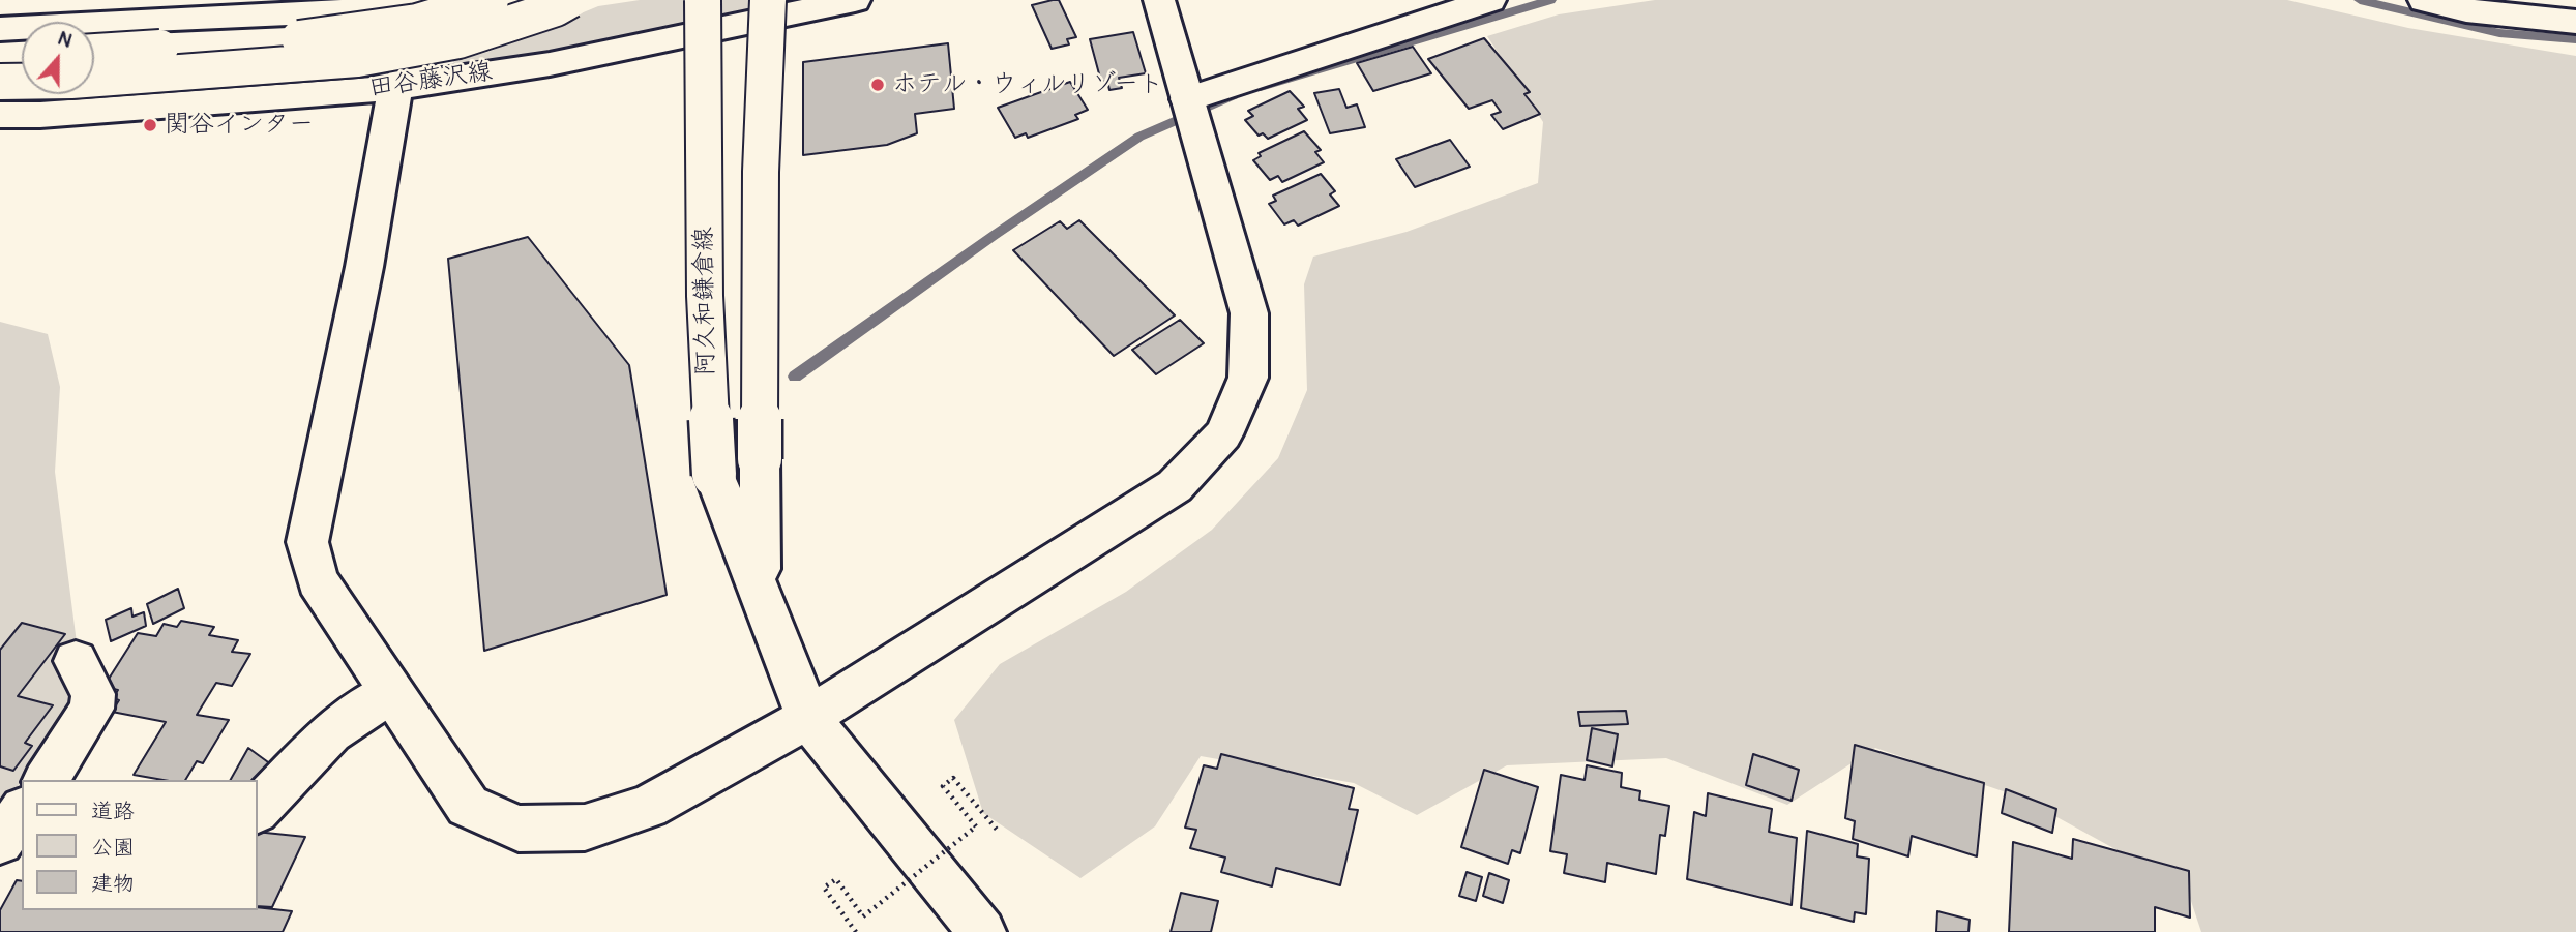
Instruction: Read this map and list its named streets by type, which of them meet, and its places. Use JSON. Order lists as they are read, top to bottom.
{
  "streets": {
    "main road": ["田谷藤沢線", "阿久和鎌倉線"]
  },
  "places": ["ホテル・ウィルリゾート", "関谷インター"],
  "legend": ["道路", "公園", "建物"],
  "north": "top"
}
